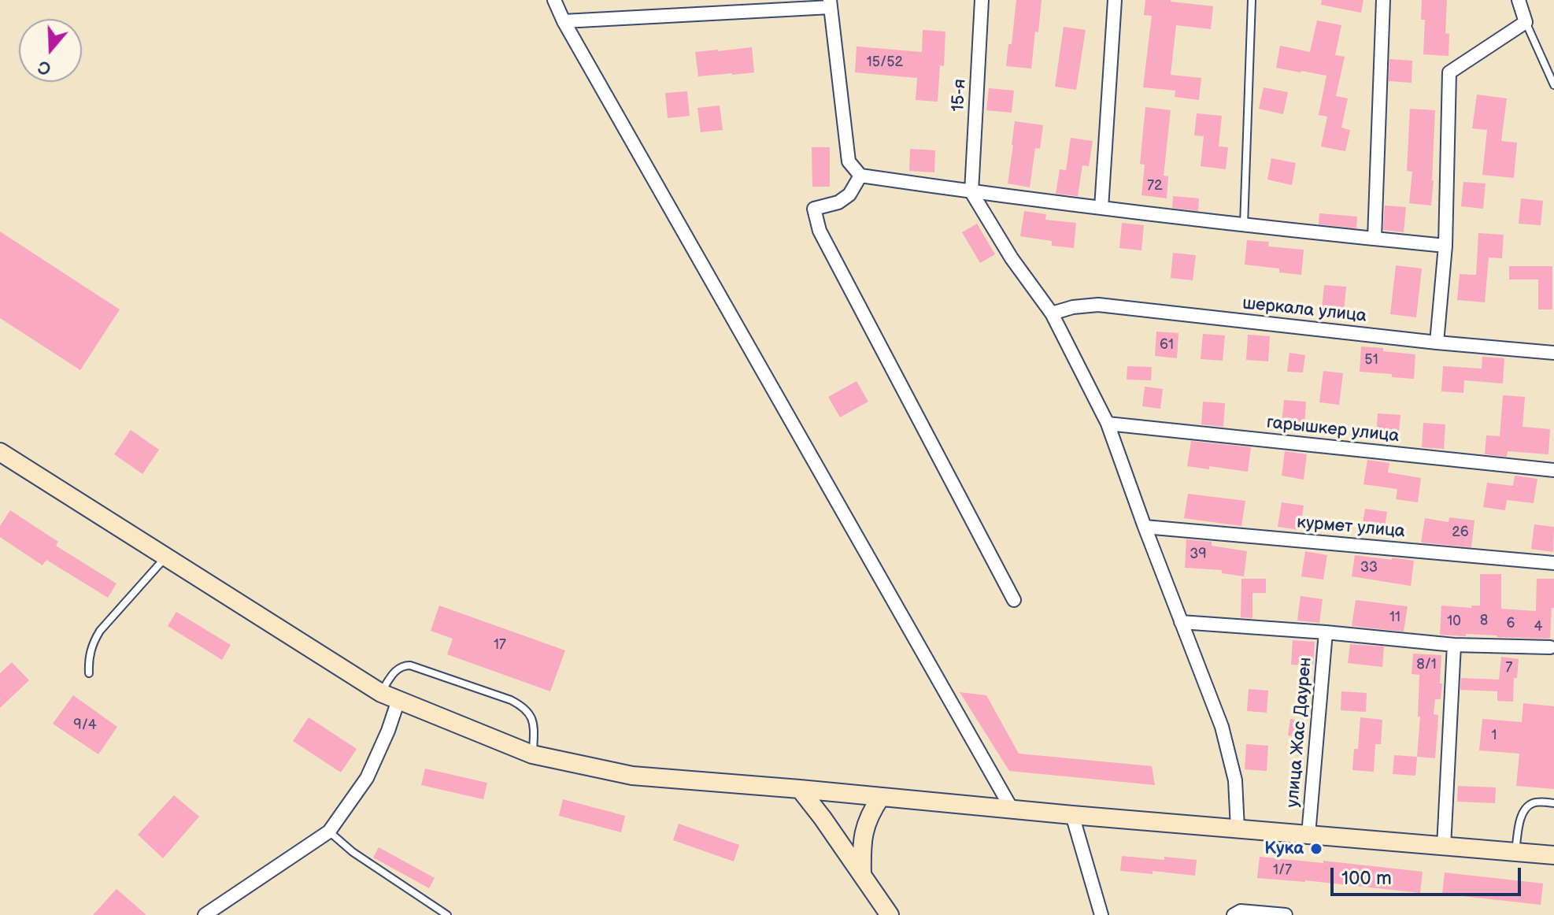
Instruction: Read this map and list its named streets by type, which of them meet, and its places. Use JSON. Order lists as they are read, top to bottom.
{
  "streets": {
    "street": [
      "15-я",
      "шеркала улица",
      "гарышкер улица",
      "курмет улица",
      "улица Жас Даурен"
    ]
  },
  "places": ["Кука"],
  "house_numbers": [
    "15/52",
    "72",
    "61",
    "51",
    "26",
    "39",
    "33",
    "11",
    "8",
    "10",
    "6",
    "4",
    "17",
    "8/1",
    "7",
    "9/4",
    "1",
    "1/7"
  ],
  "scale_bar": "100 m",
  "north": "bottom"
}
